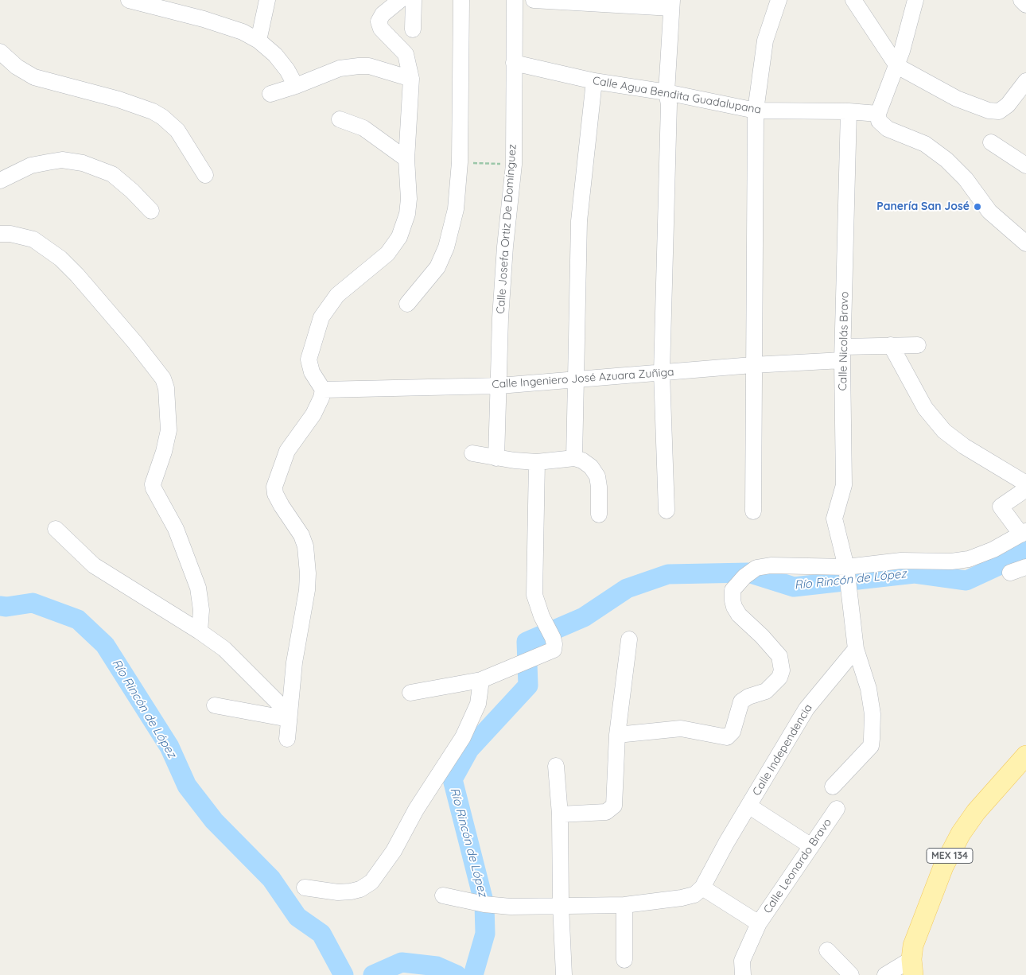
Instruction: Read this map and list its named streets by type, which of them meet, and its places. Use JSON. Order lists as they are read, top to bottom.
{
  "streets": {
    "main road": ["MEX 134"],
    "street": [
      "Calle Agua Bendita Guadalupana",
      "Calle Josefa Ortiz De Domínguez",
      "Calle Nicolás Bravo",
      "Calle Ingeniero José Azuara Zuñiga",
      "Calle Independencia",
      "Calle Leonardo Bravo"
    ]
  },
  "crossings": [
    ["Calle Agua Bendita Guadalupana", "Calle Josefa Ortiz De Domínguez"],
    ["Calle Agua Bendita Guadalupana", "Calle Nicolás Bravo"],
    ["Calle Josefa Ortiz De Domínguez", "Calle Ingeniero José Azuara Zuñiga"],
    ["Calle Nicolás Bravo", "Calle Ingeniero José Azuara Zuñiga"]
  ],
  "water": ["Río Rincón de López"],
  "places": ["Panería San José"]
}
